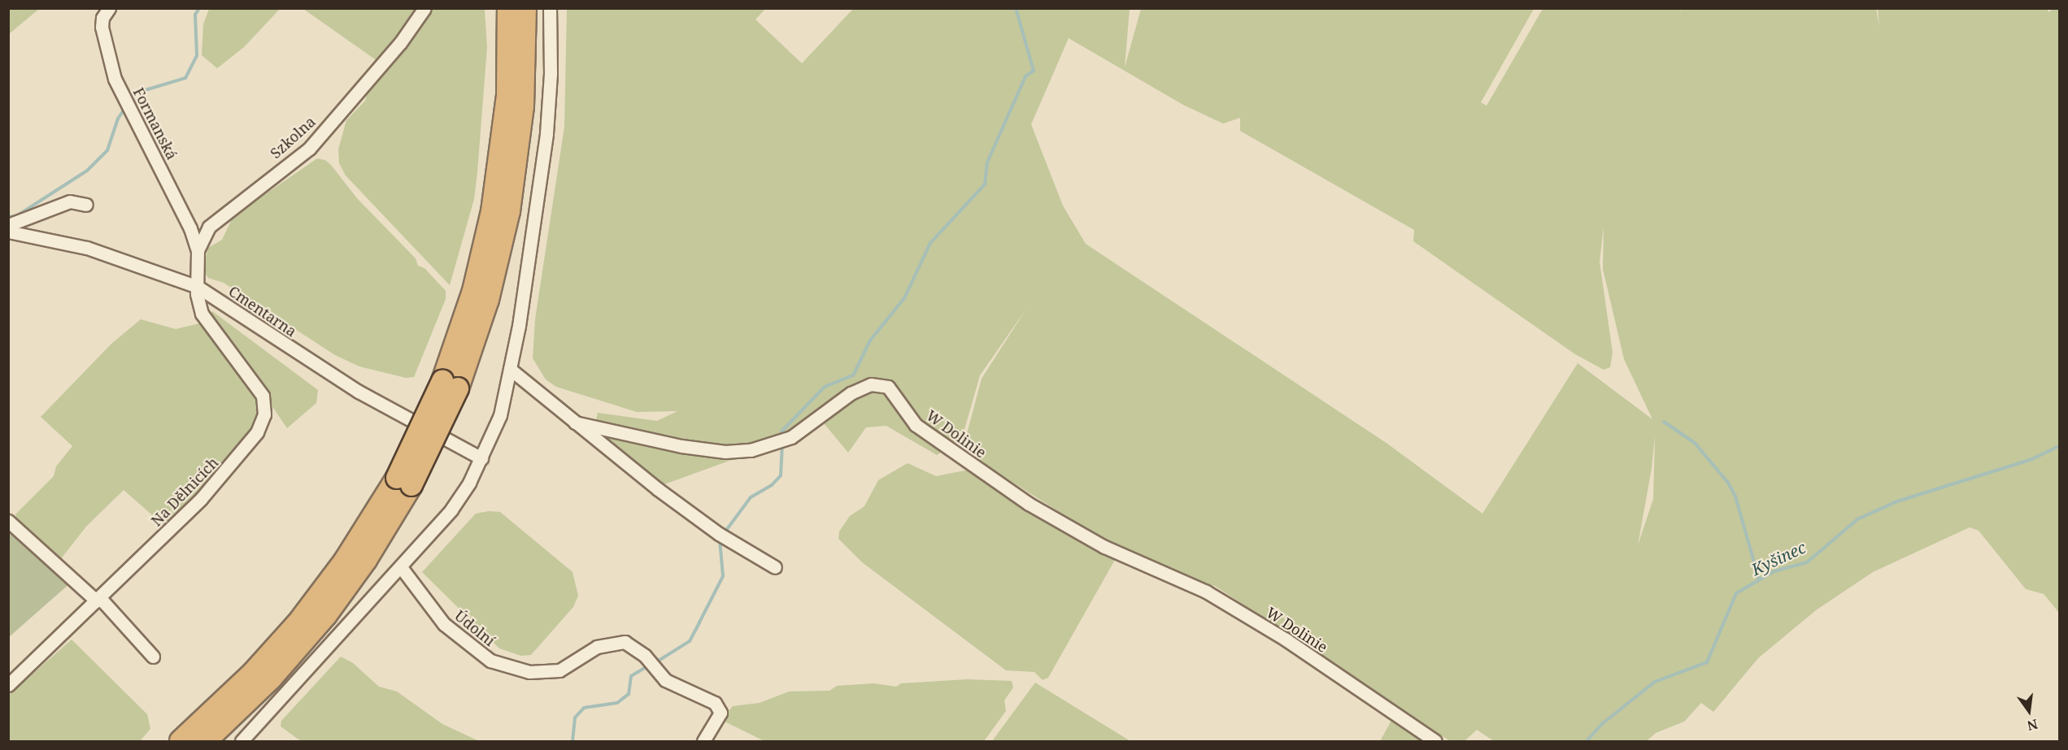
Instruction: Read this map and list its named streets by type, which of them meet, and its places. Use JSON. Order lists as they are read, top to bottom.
{
  "streets": {
    "street": [
      "Formanská",
      "Szkolna",
      "Cmentarna",
      "W Dolinie",
      "Na Dělnicích",
      "Údolní"
    ]
  },
  "crossings": [
    ["Formanská", "Szkolna"],
    ["Szkolna", "Cmentarna"],
    ["Szkolna", "Na Dělnicích"],
    ["Cmentarna", "Na Dělnicích"]
  ],
  "water": ["Kyšinec"],
  "north": "bottom"
}
